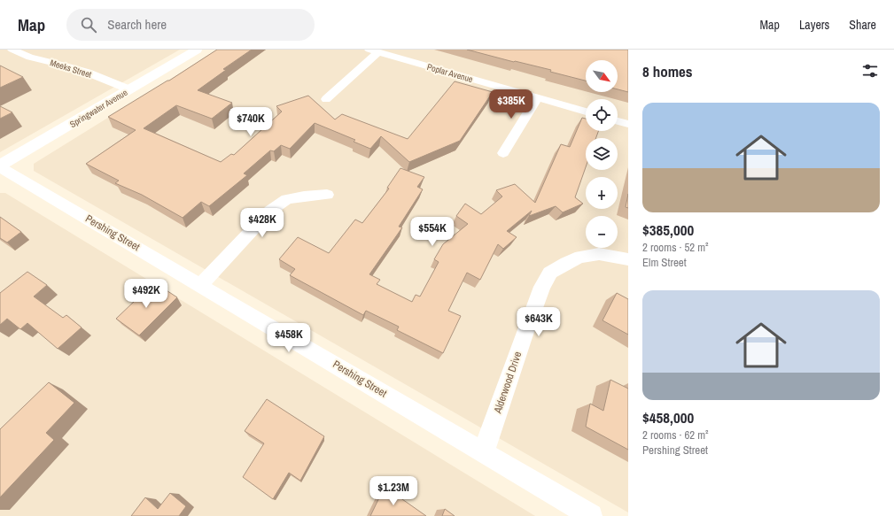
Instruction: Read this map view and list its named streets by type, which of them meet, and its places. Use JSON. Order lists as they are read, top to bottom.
{
  "streets": {
    "street": [
      "Meeks Street",
      "Poplar Avenue",
      "Springwater Avenue",
      "Pershing Street",
      "Alderwood Drive"
    ]
  },
  "crossings": [
    ["Meeks Street", "Springwater Avenue"],
    ["Springwater Avenue", "Pershing Street"],
    ["Pershing Street", "Alderwood Drive"]
  ],
  "north": "bottom right",
  "page": {
    "header": "Map",
    "search": "Search here",
    "nav": ["Map", "Layers", "Share"],
    "heading": "8 homes",
    "map_buttons": ["+", "−"],
    "price": [
      "$385K",
      "$740K",
      "$428K",
      "$554K",
      "$492K",
      "$643K",
      "$458K",
      "$1.23M"
    ],
    "list": [
      {
        "name": "$385,000",
        "note": "2 rooms · 52 m² · Elm Street"
      },
      {
        "name": "$458,000",
        "note": "2 rooms · 62 m² · Pershing Street"
      }
    ]
  }
}
